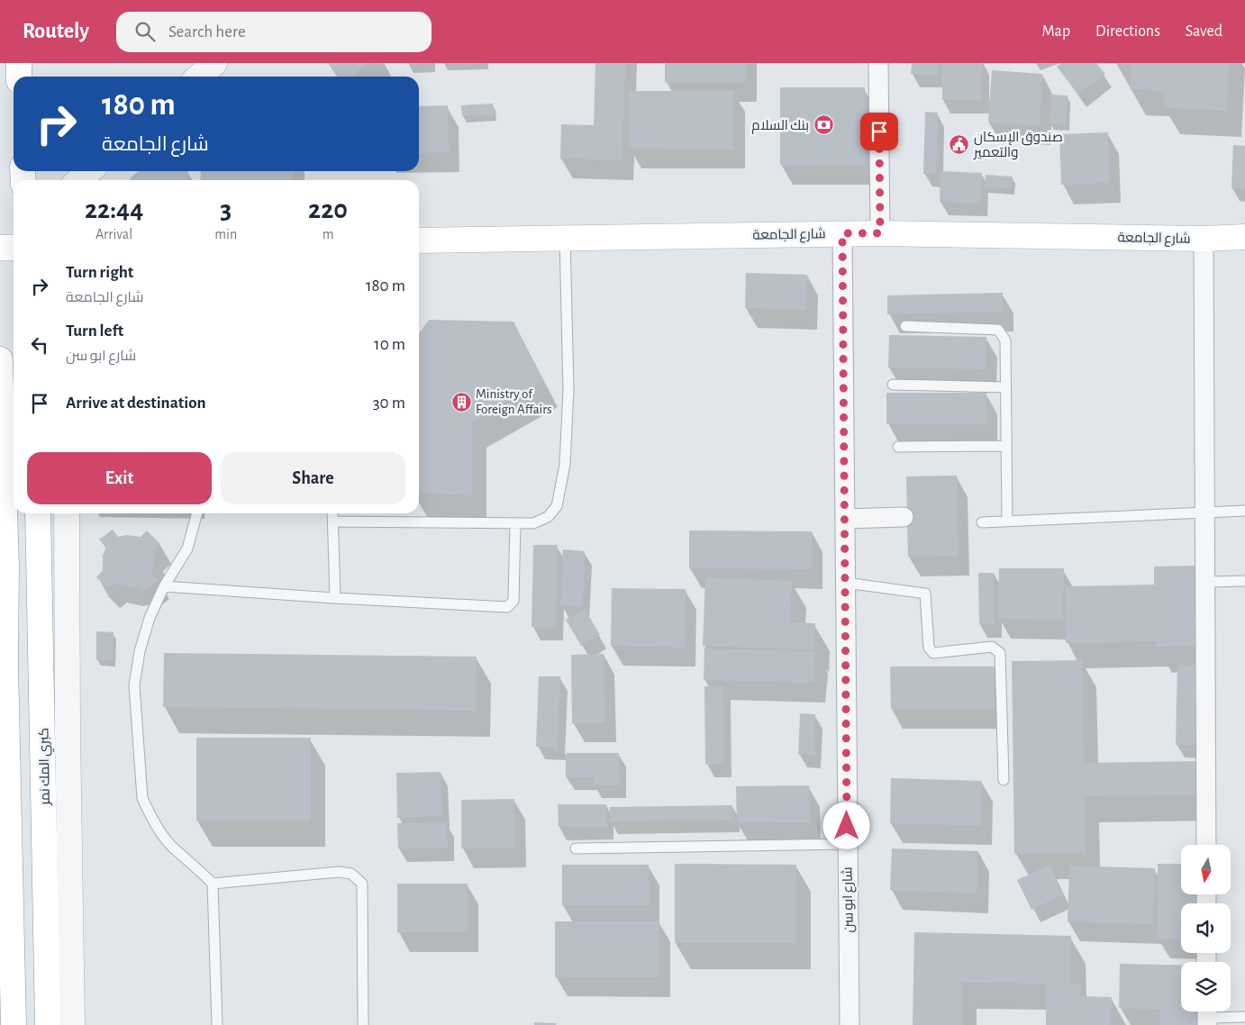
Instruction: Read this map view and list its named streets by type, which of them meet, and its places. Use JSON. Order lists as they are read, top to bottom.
{
  "streets": {
    "main road": ["شارع الجامعة", "كبري المك نمر"],
    "street": ["شارع ابو سن"]
  },
  "crossings": [
    ["شارع الجامعة", "شارع ابو سن"]
  ],
  "places": {
    "bank": ["بنك السلام"],
    "public building": ["صندوق الإسكان والتعمير"],
    "building": ["Ministry of Foreign Affairs"]
  },
  "north": "bottom",
  "page": {
    "header": "Routely",
    "search": "Search here",
    "nav": ["Map", "Directions", "Saved"],
    "turn": ["180 m", "شارع الجامعة"],
    "eta": [
      "22:44",
      "Arrival",
      "3",
      "min",
      "220",
      "m"
    ],
    "list": [
      {
        "name": "Turn right",
        "note": "شارع الجامعة",
        "value": "180 m"
      },
      {
        "name": "Turn left",
        "note": "شارع ابو سن",
        "value": "10 m"
      },
      {
        "name": "Arrive at destination",
        "value": "30 m"
      }
    ],
    "buttons": ["Exit", "Share"]
  }
}
